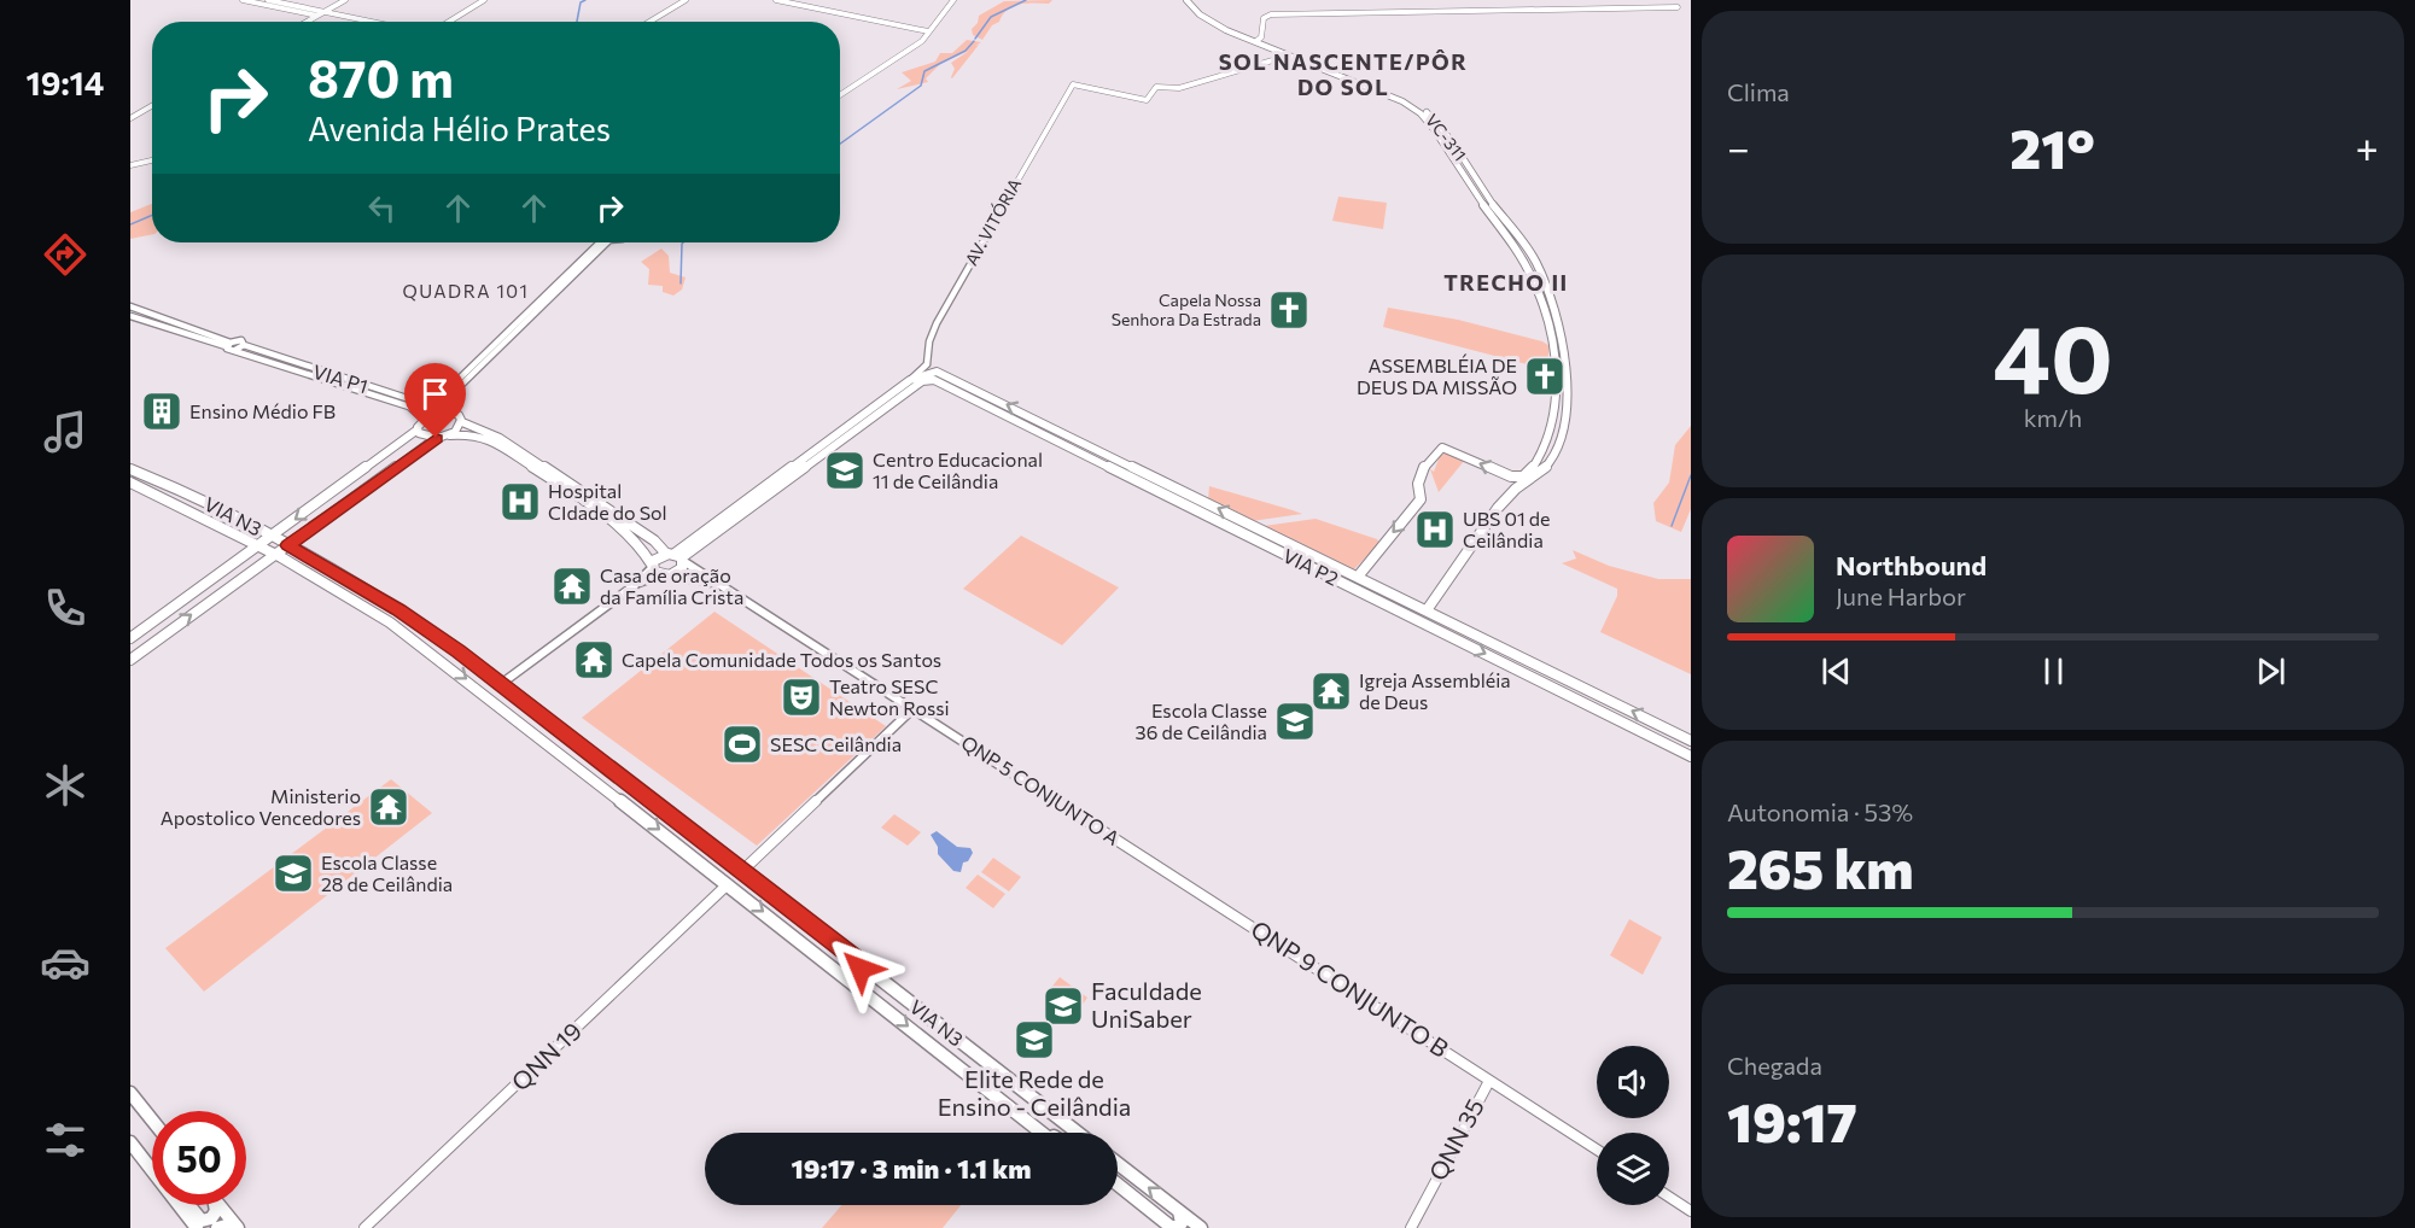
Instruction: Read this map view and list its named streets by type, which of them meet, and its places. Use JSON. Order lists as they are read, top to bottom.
{
  "streets": {
    "main road": ["VC-311", "VIA N3", "VIA P2"],
    "street": [
      "AV. VITÓRIA",
      "VIA P1",
      "QNP 5 CONJUNTO A",
      "QNP 9 CONJUNTO B",
      "QNN 19",
      "QNN 35"
    ]
  },
  "crossings": [
    ["VC-311", "AV. VITÓRIA"],
    ["AV. VITÓRIA", "VIA P2"],
    ["QNP 5 CONJUNTO A", "QNP 9 CONJUNTO B"],
    ["QNP 9 CONJUNTO B", "QNN 35"]
  ],
  "districts": ["SOL NASCENTE/PÔR DO SOL", "TRECHO II", "QUADRA 101"],
  "places": {
    "church": ["Capela Nossa Senhora Da Estrada", "ASSEMBLÉIA DE DEUS DA MISSÃO"],
    "building": ["Ensino Médio FB"],
    "school or university": [
      "Centro Educacional 11 de Ceilândia",
      "Escola Classe 36 de Ceilândia",
      "Escola Classe 28 de Ceilândia",
      "Faculdade UniSaber",
      "Elite Rede de Ensino - Ceilândia"
    ],
    "hospital": ["Hospital CIdade do Sol", "UBS 01 de Ceilândia"],
    "temple": [
      "Casa de oração da Família Crista",
      "Capela Comunidade Todos os Santos",
      "Igreja Assembléia de Deus",
      "Ministerio Apostolico Vencedores"
    ],
    "theatre": ["Teatro SESC Newton Rossi"],
    "sports": ["SESC Ceilândia"]
  },
  "page": {
    "tabs": "19:14",
    "tile": [
      "Clima",
      ["40", "km/h"],
      ["Autonomia · 53%", "265 km"],
      ["Chegada", "19:17"]
    ],
    "turn": ["870 m", "Avenida Hélio Prates"],
    "heat": ["−", "21°", "+"],
    "song": ["Northbound", "June Harbor"],
    "limit": "50",
    "trip": "19:17 · 3 min · 1.1 km"
  }
}
